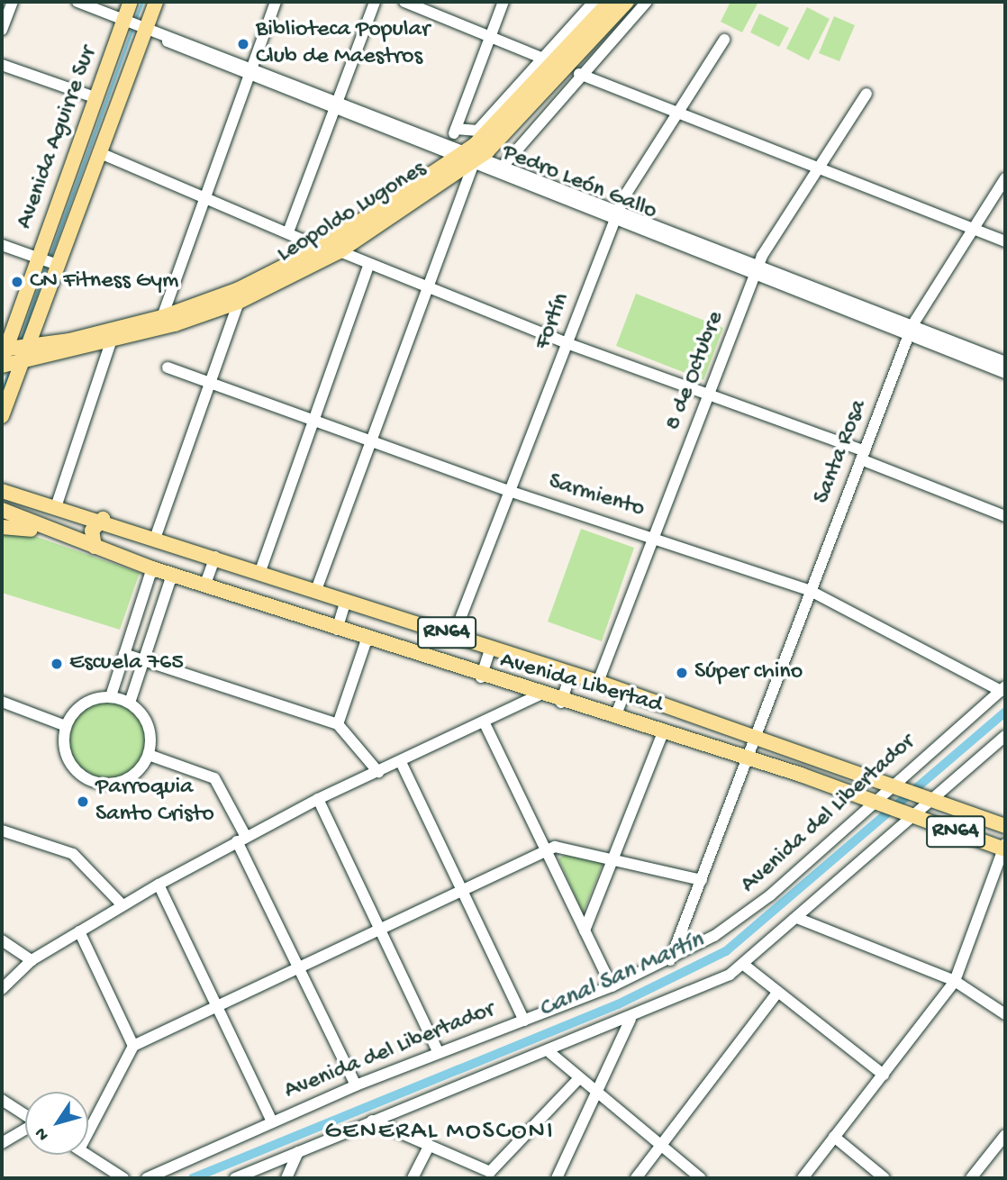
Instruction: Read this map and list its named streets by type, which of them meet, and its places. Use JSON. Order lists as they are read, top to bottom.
{
  "streets": {
    "main road": [
      "Avenida Aguirre Sur",
      "Leopoldo Lugones",
      "RN64",
      "Avenida Libertad"
    ],
    "street": [
      "Pedro León Gallo",
      "Fortín",
      "8 de Octubre",
      "Santa Rosa",
      "Sarmiento",
      "Avenida del Libertador"
    ]
  },
  "crossings": [
    ["Avenida Aguirre Sur", "Pedro León Gallo"],
    ["Avenida Aguirre Sur", "Leopoldo Lugones"],
    ["Pedro León Gallo", "Leopoldo Lugones"],
    ["Pedro León Gallo", "Fortín"],
    ["Pedro León Gallo", "8 de Octubre"],
    ["Pedro León Gallo", "Santa Rosa"],
    ["Fortín", "Sarmiento"],
    ["Fortín", "Avenida Libertad"],
    ["8 de Octubre", "Sarmiento"],
    ["8 de Octubre", "Avenida Libertad"],
    ["Santa Rosa", "Sarmiento"],
    ["Santa Rosa", "Avenida Libertad"],
    ["Santa Rosa", "Avenida del Libertador"],
    ["Sarmiento", "Avenida del Libertador"],
    ["Avenida Libertad", "Avenida del Libertador"]
  ],
  "districts": ["GENERAL MOSCONI"],
  "water": ["Canal San Martín"],
  "places": [
    "Biblioteca Popular Club de Maestros",
    "CN Fitness Gym",
    "Escuela 765",
    "Súper chino",
    "Parroquia Santo Cristo"
  ],
  "north": "bottom left"
}
